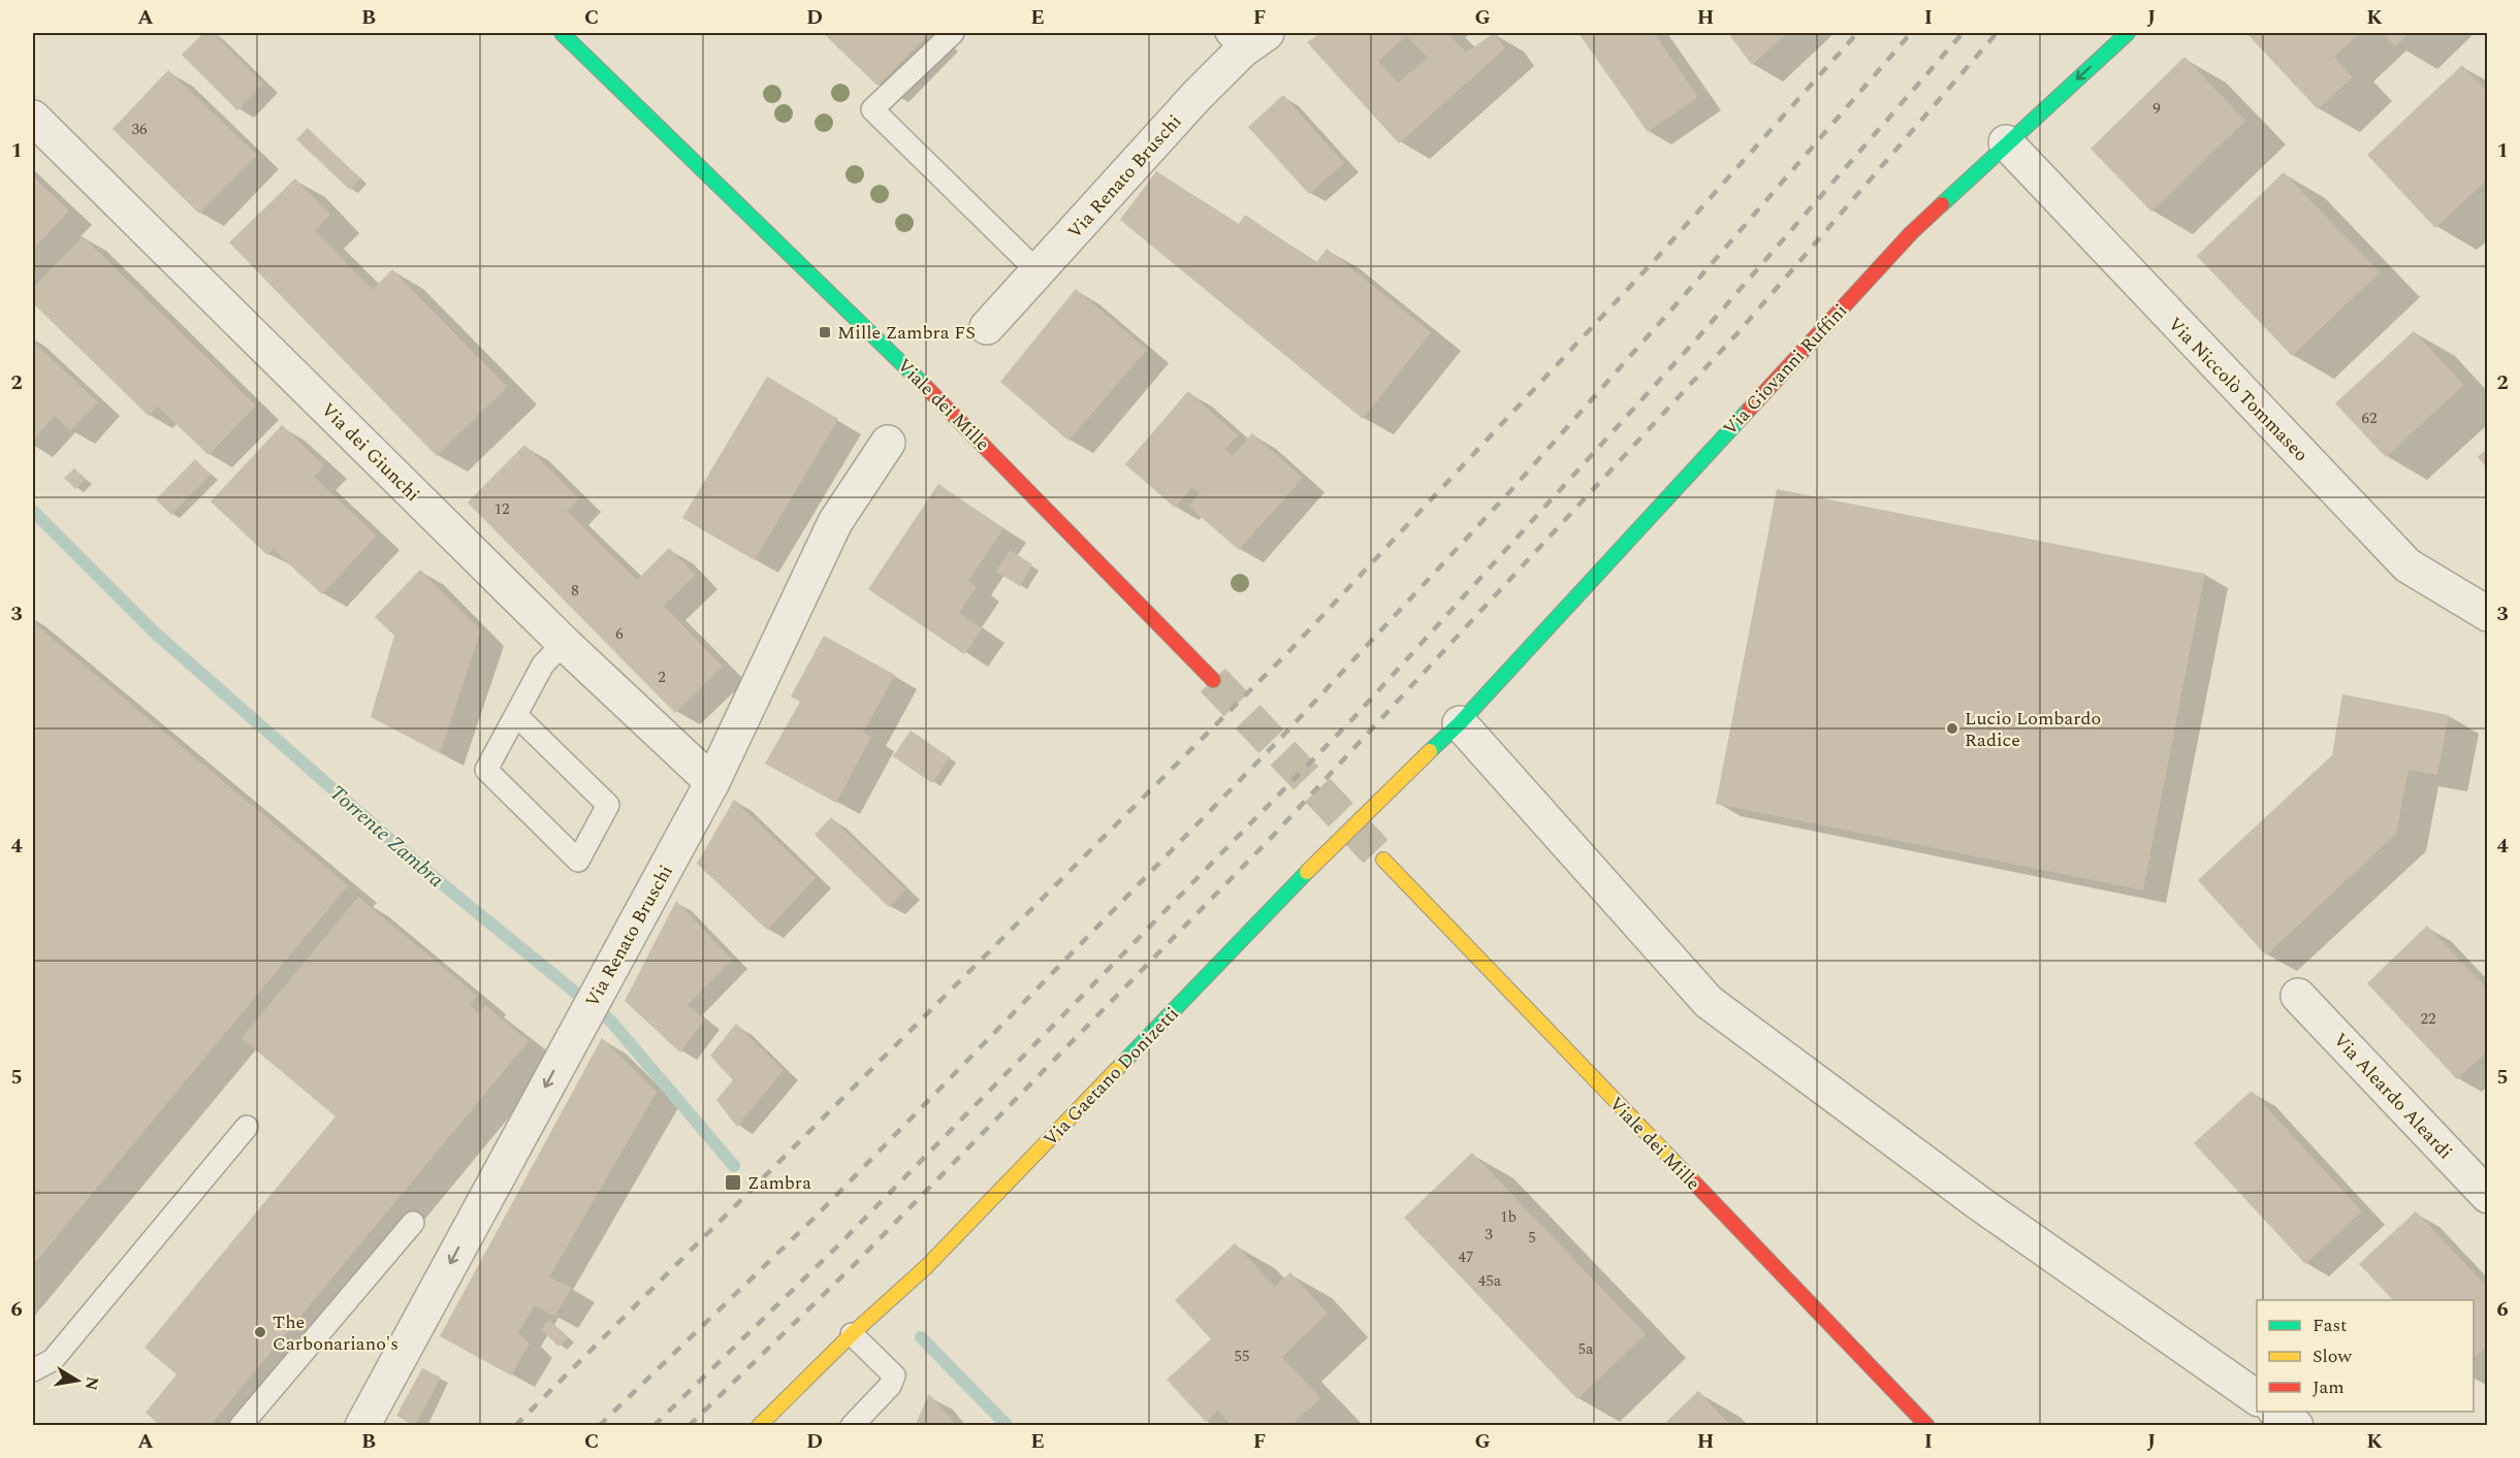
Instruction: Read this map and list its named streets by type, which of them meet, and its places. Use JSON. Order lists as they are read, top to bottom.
{
  "streets": {
    "street": [
      "Via Renato Bruschi",
      "Via Giovanni Ruffini",
      "Via Niccolò Tommaseo",
      "Viale dei Mille",
      "Via dei Giunchi",
      "Via Gaetano Donizetti",
      "Via Aleardo Aleardi"
    ]
  },
  "crossings": [
    ["Via Renato Bruschi", "Via dei Giunchi"],
    ["Via Giovanni Ruffini", "Via Niccolò Tommaseo"],
    ["Via Giovanni Ruffini", "Via Gaetano Donizetti"]
  ],
  "one_way": ["Via Renato Bruschi"],
  "water": ["Torrente Zambra"],
  "places": {
    "transit": ["Mille Zambra FS", "Zambra"],
    "other": ["Lucio Lombardo Radice", "The Carbonariano's"]
  },
  "house_numbers": [
    "9",
    "36",
    "62",
    "12",
    "8",
    "6",
    "2",
    "22",
    "1b",
    "3",
    "5",
    "47",
    "45a",
    "5a",
    "55"
  ],
  "legend": ["Fast", "Slow", "Jam"],
  "north": "right",
  "grid": {
    "columns": [
      "A",
      "B",
      "C",
      "D",
      "E",
      "F",
      "G",
      "H",
      "I",
      "J",
      "K"
    ],
    "rows": [
      "1",
      "2",
      "3",
      "4",
      "5",
      "6"
    ]
  }
}
